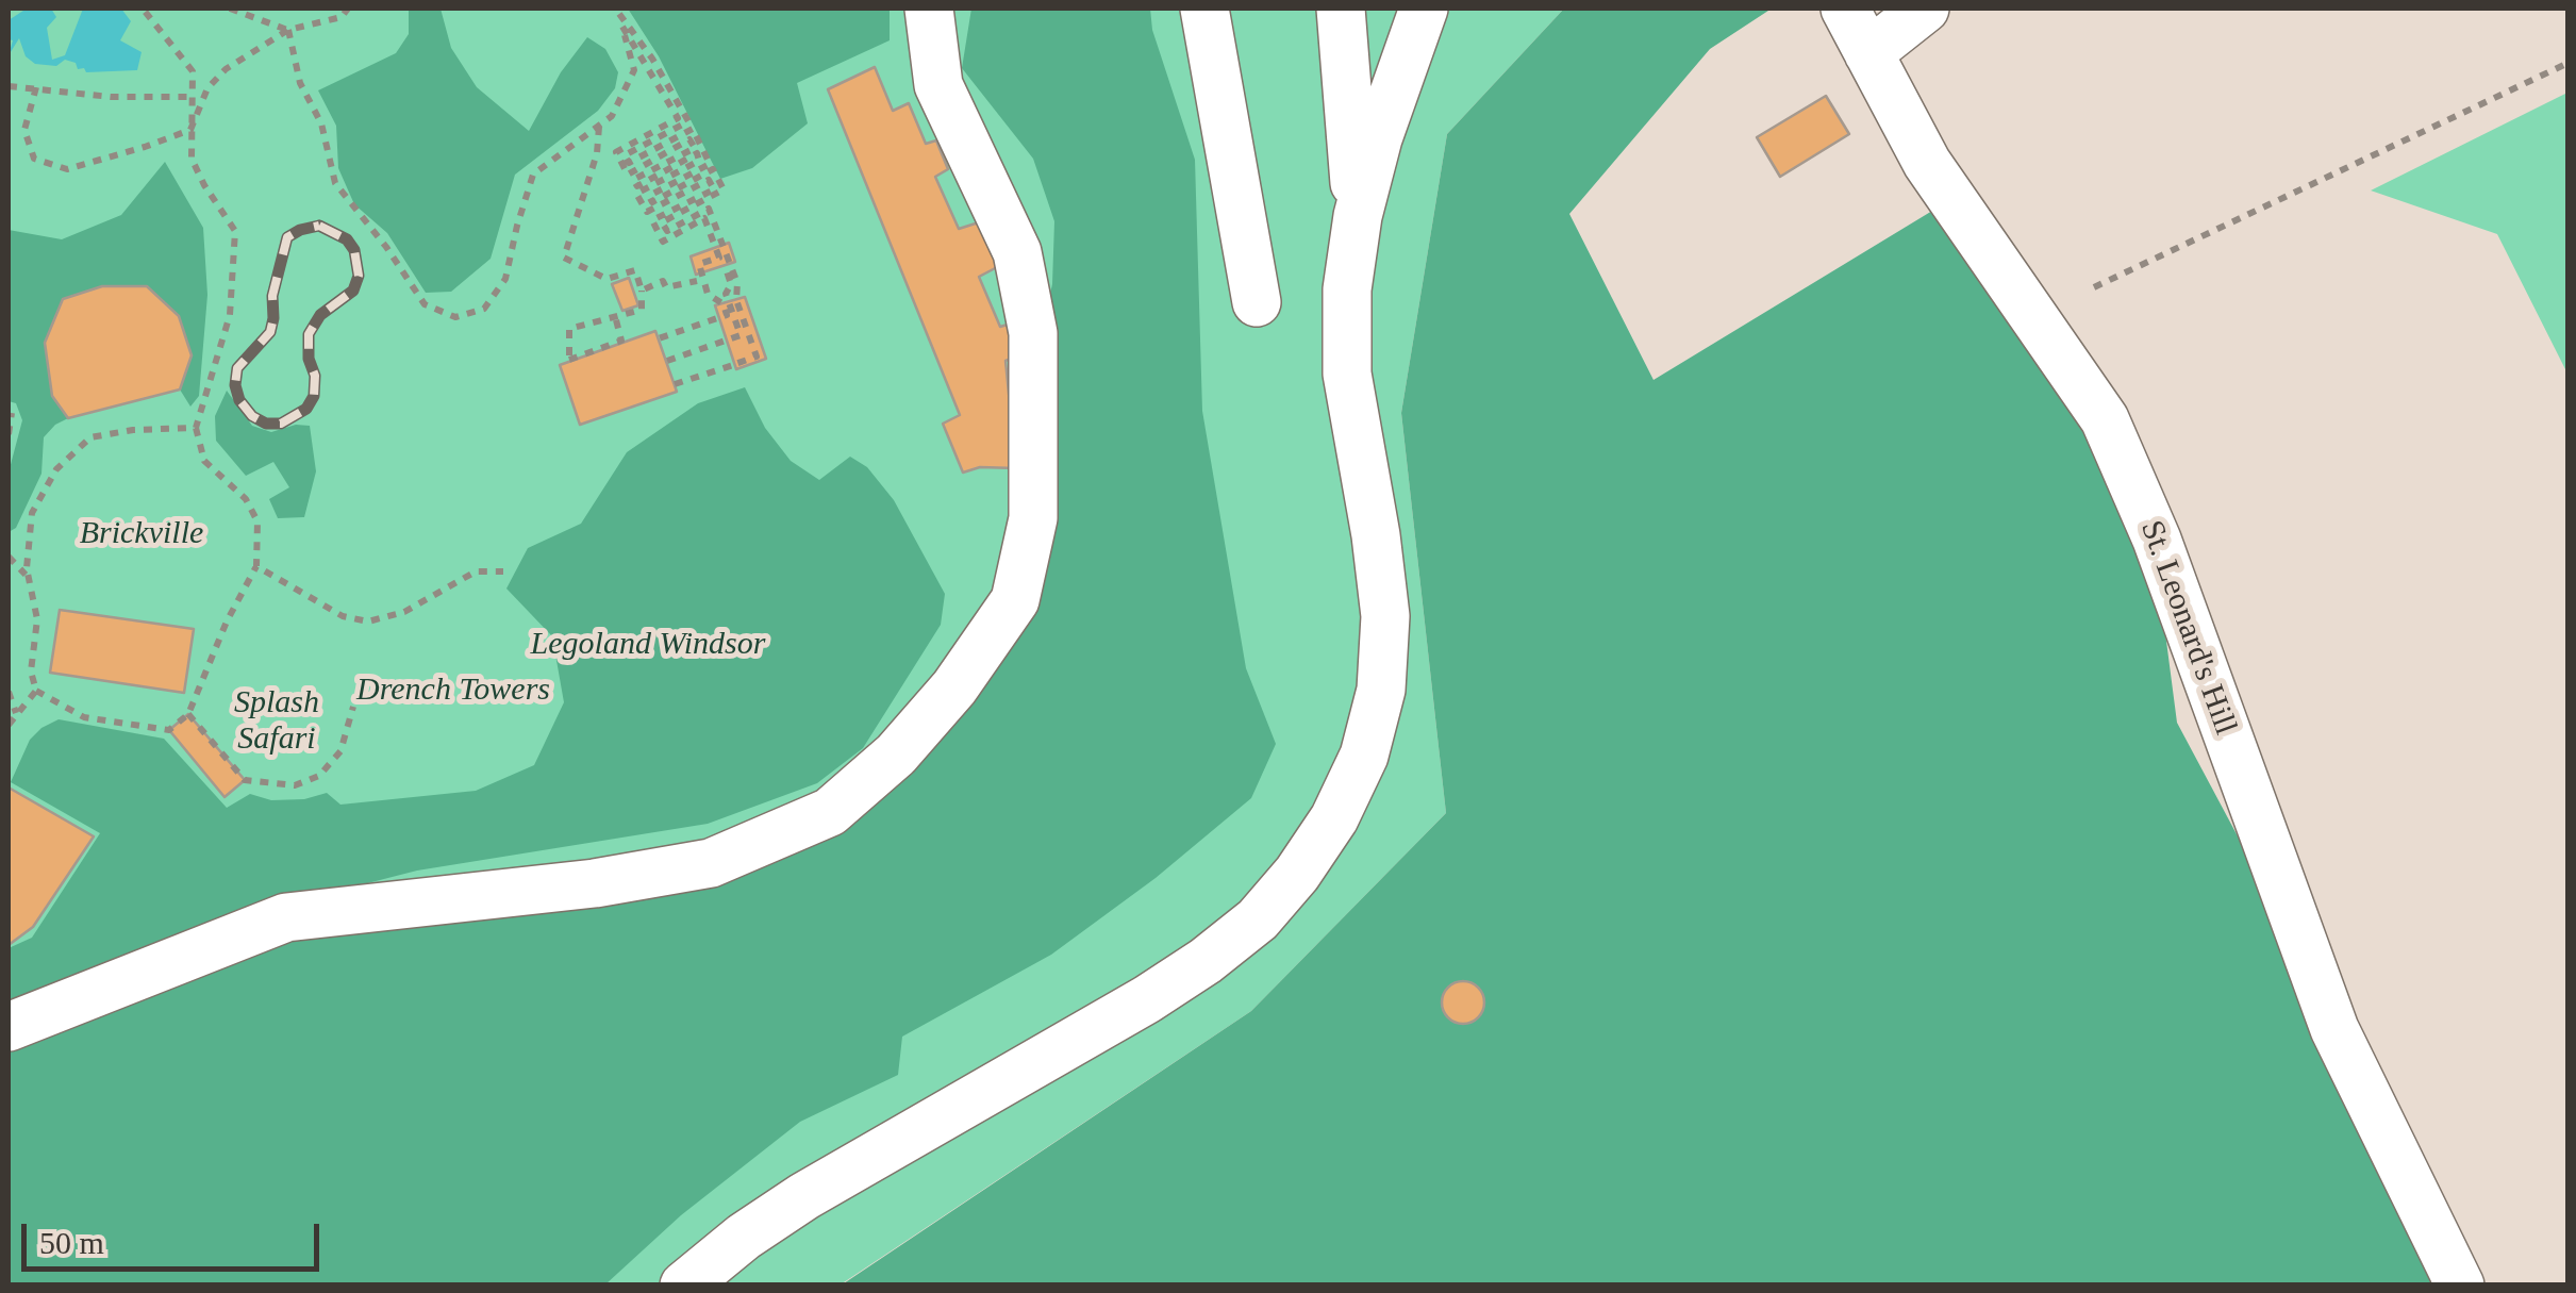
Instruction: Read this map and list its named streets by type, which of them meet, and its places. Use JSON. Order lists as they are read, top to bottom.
{
  "streets": {
    "street": ["St. Leonard's Hill"]
  },
  "parks": [
    "Brickville",
    "Legoland Windsor",
    "Drench Towers",
    "Splash Safari"
  ],
  "scale_bar": "50 m"
}
